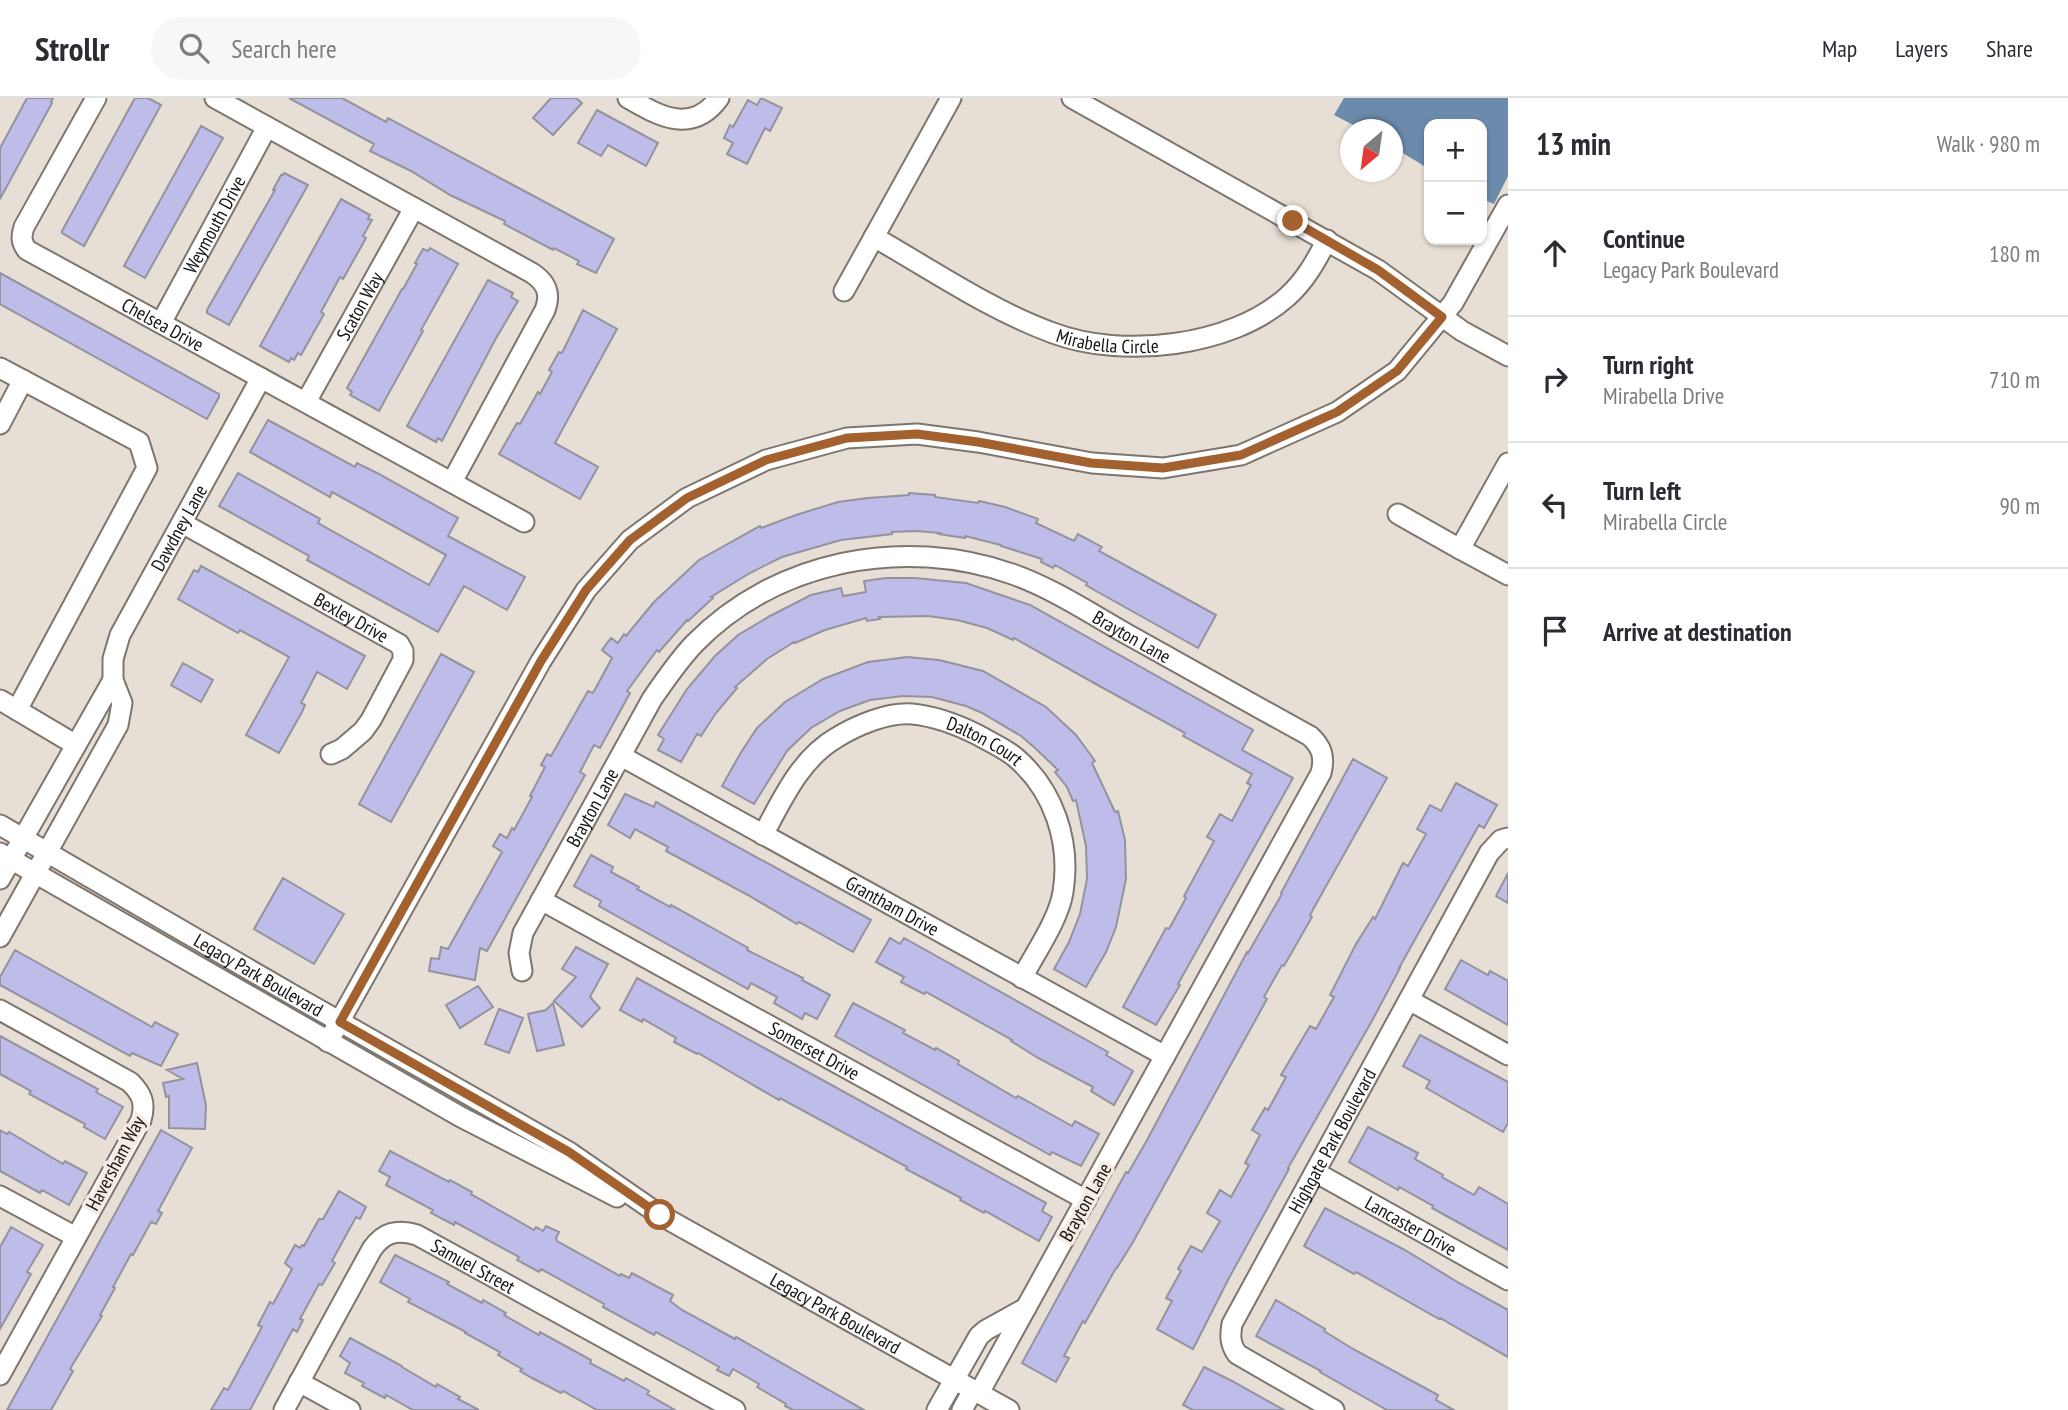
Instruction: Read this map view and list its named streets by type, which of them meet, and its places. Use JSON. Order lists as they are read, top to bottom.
{
  "streets": {
    "street": [
      "Weymouth Drive",
      "Scaton Way",
      "Chelsea Drive",
      "Mirabella Circle",
      "Dawdney Lane",
      "Bexley Drive",
      "Brayton Lane",
      "Dalton Court",
      "Grantham Drive",
      "Legacy Park Boulevard",
      "Somerset Drive",
      "Highgate Park Boulevard",
      "Haversham Way",
      "Lancaster Drive",
      "Samuel Street"
    ]
  },
  "crossings": [
    ["Weymouth Drive", "Chelsea Drive"],
    ["Scaton Way", "Chelsea Drive"],
    ["Chelsea Drive", "Dawdney Lane"],
    ["Dawdney Lane", "Bexley Drive"],
    ["Dawdney Lane", "Legacy Park Boulevard"],
    ["Brayton Lane", "Grantham Drive"],
    ["Brayton Lane", "Legacy Park Boulevard"],
    ["Brayton Lane", "Somerset Drive"],
    ["Dalton Court", "Grantham Drive"],
    ["Highgate Park Boulevard", "Lancaster Drive"]
  ],
  "north": "bottom left",
  "page": {
    "header": "Strollr",
    "search": "Search here",
    "nav": ["Map", "Layers", "Share"],
    "heading": ["13 min", "Walk · 980 m"],
    "map_buttons": ["+", "−"],
    "list": [
      ["Continue", "Legacy Park Boulevard", "180 m"],
      ["Turn right", "Mirabella Drive", "710 m"],
      ["Turn left", "Mirabella Circle", "90 m"],
      "Arrive at destination"
    ]
  }
}
